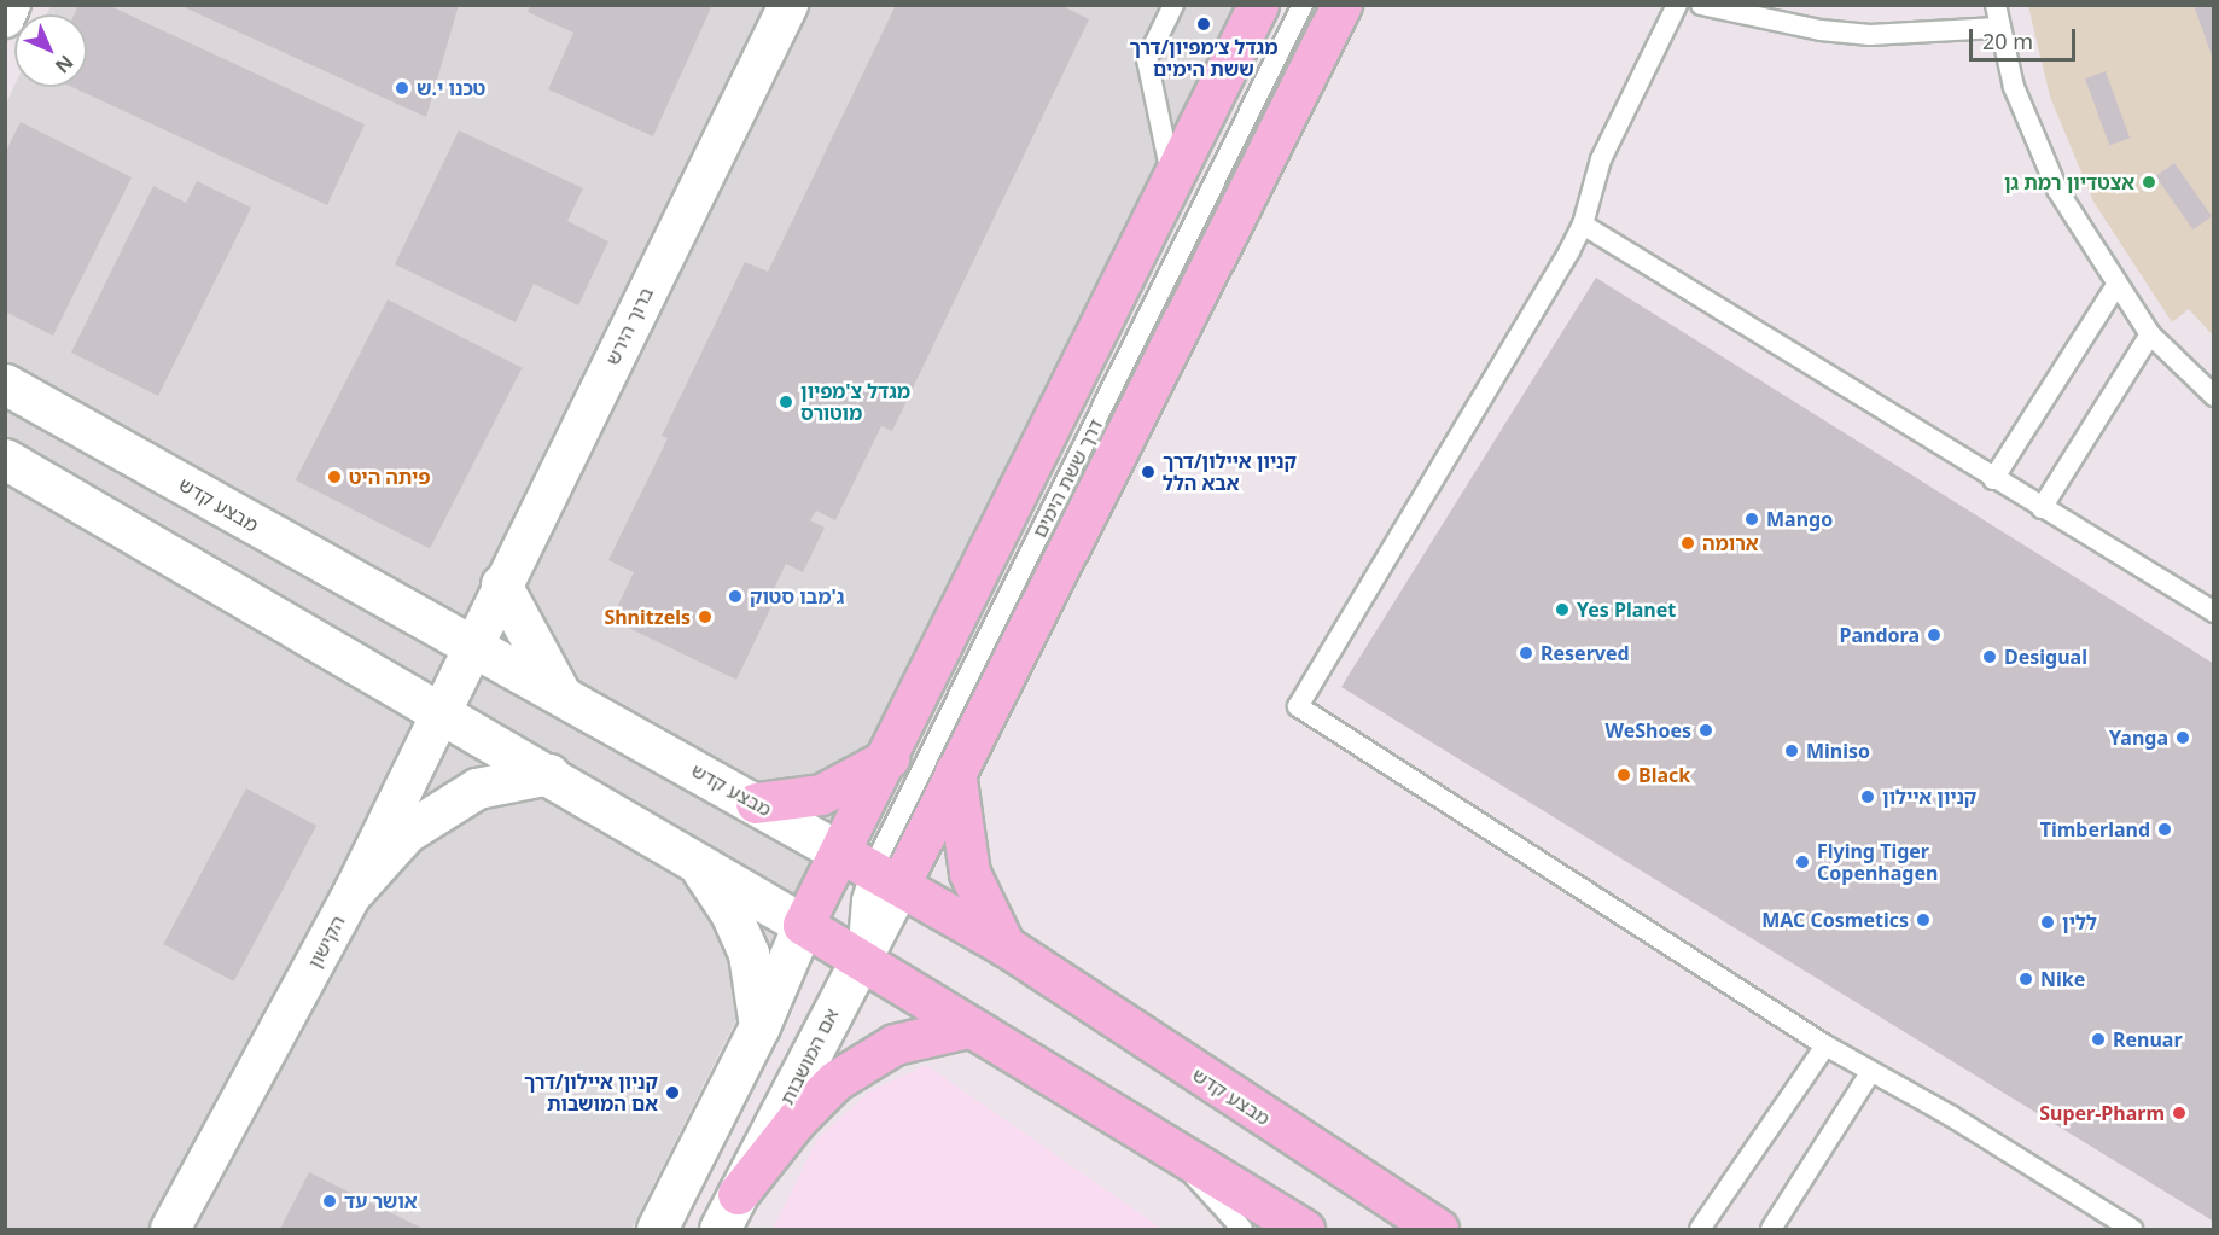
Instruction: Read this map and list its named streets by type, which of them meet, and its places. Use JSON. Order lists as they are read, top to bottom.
{
  "streets": {
    "main road": ["דרך ששת הימים", "מבצע קדש"],
    "street": ["ברוך הירש", "הקישון", "אם המושבות"]
  },
  "crossings": [
    ["ברוך הירש", "מבצע קדש"],
    ["ברוך הירש", "הקישון"],
    ["דרך ששת הימים", "מבצע קדש"],
    ["דרך ששת הימים", "אם המושבות"],
    ["מבצע קדש", "הקישון"],
    ["מבצע קדש", "אם המושבות"]
  ],
  "places": [
    "מגדל צ׳מפיון/דרך ששת הימים",
    "טכנו י.ש",
    "אצטדיון רמת גן",
    "מגדל צ'מפיון מוטורס",
    "קניון איילון/דרך אבא הלל",
    "פיתה היט",
    "Mango",
    "ארומה",
    "ג'מבו סטוק",
    "Yes Planet",
    "Shnitzels",
    "Pandora",
    "Reserved",
    "Desigual",
    "WeShoes",
    "Yanga",
    "Miniso",
    "Black",
    "קניון איילון",
    "Timberland",
    "Flying Tiger Copenhagen",
    "MAC Cosmetics",
    "ללין",
    "Nike",
    "Renuar",
    "קניון איילון/דרך אם המושבות",
    "Super-Pharm",
    "אושר עד"
  ],
  "scale_bar": "20 m",
  "north": "bottom right"
}
